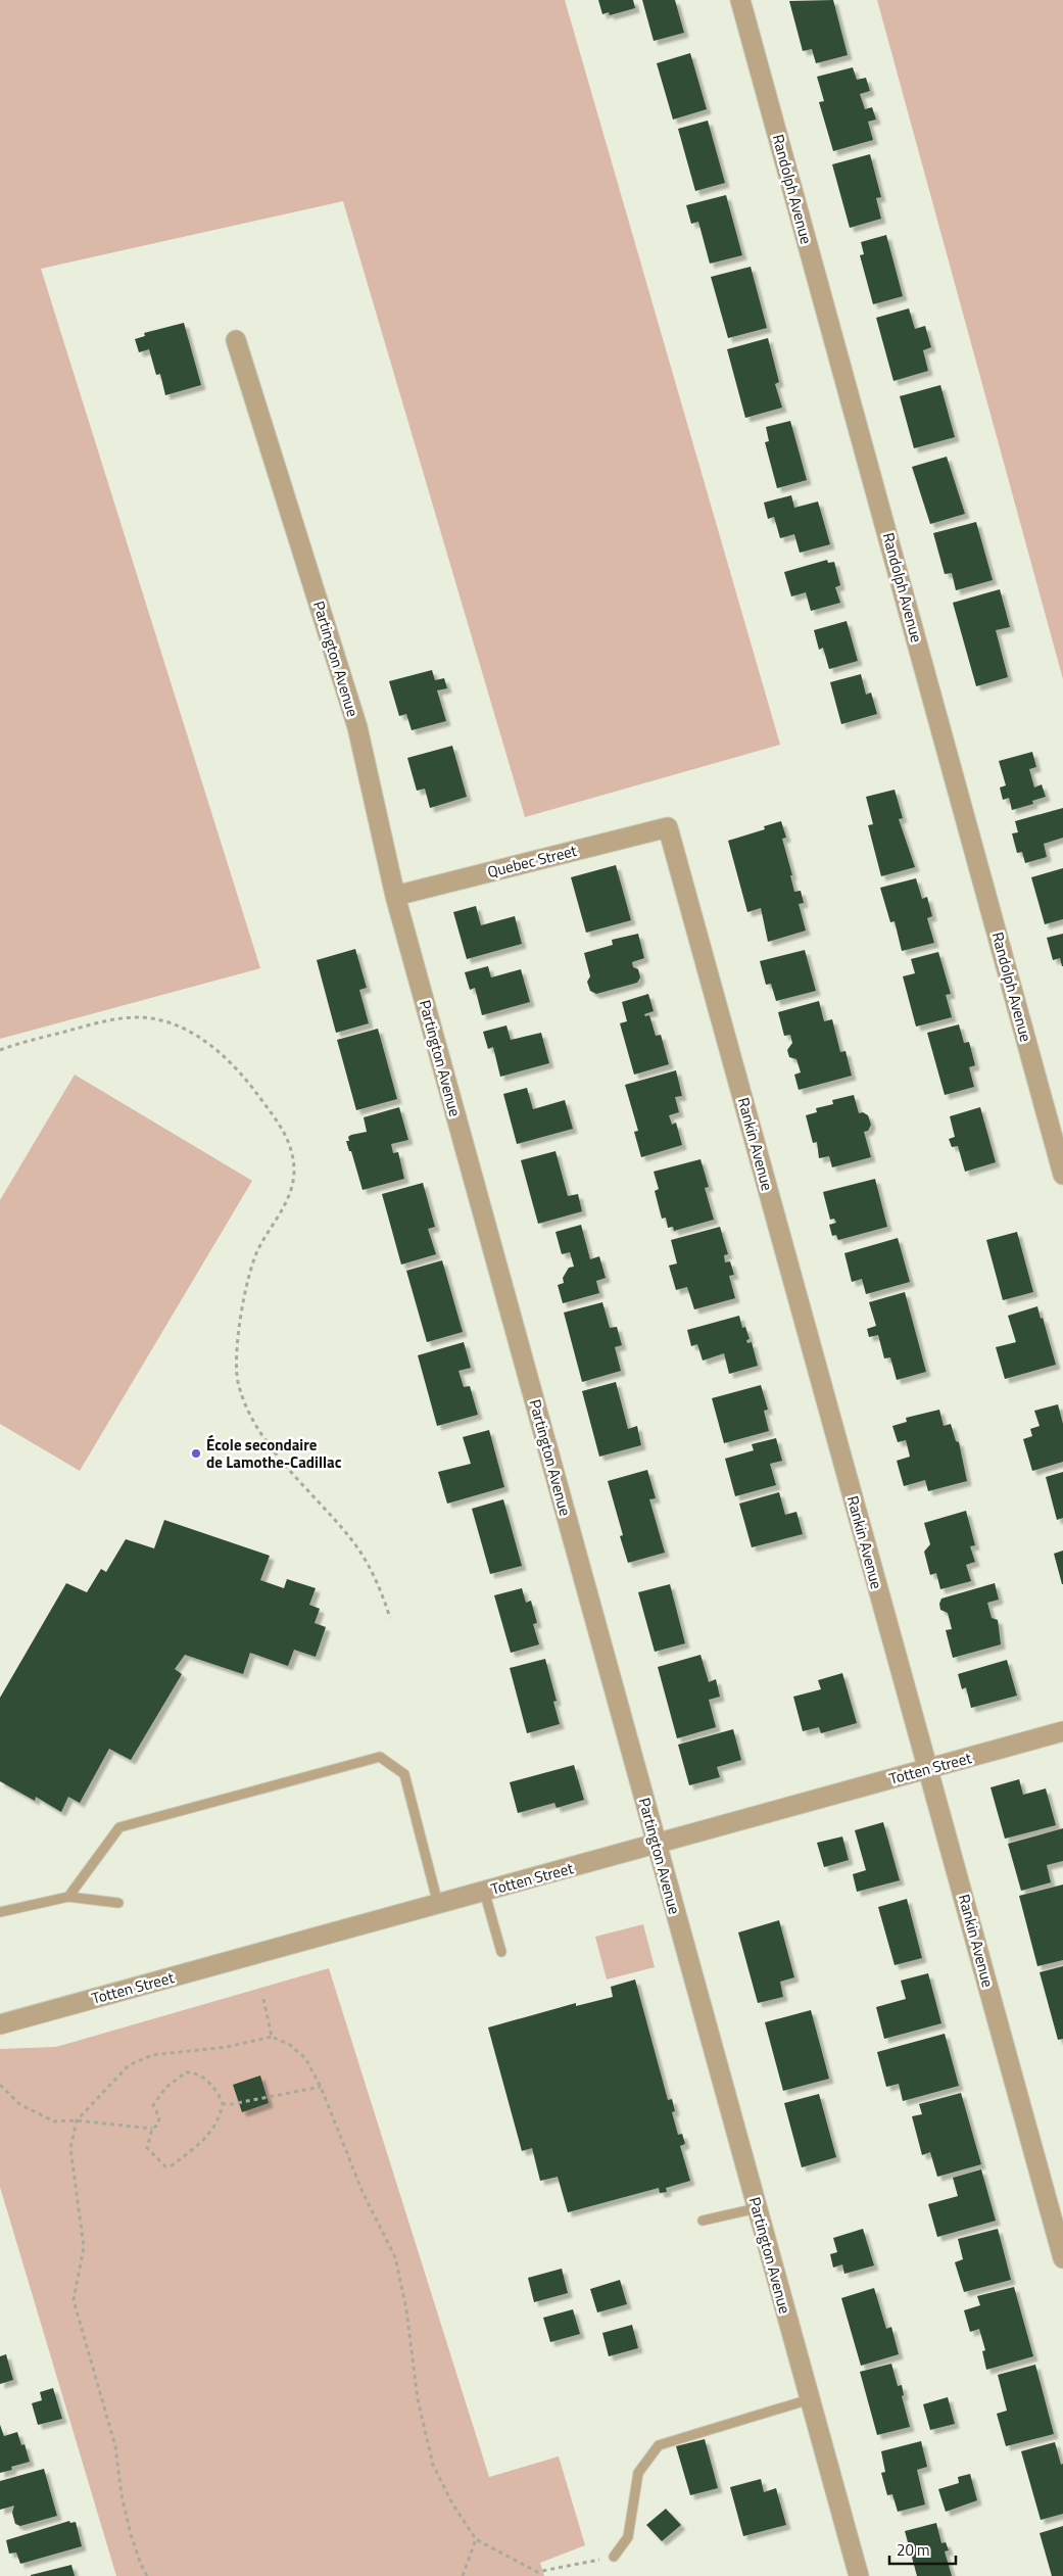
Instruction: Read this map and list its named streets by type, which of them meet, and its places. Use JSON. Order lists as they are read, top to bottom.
{
  "streets": {
    "street": [
      "Randolph Avenue",
      "Partington Avenue",
      "Quebec Street",
      "Rankin Avenue",
      "Totten Street"
    ]
  },
  "crossings": [
    ["Partington Avenue", "Quebec Street"],
    ["Partington Avenue", "Totten Street"],
    ["Quebec Street", "Rankin Avenue"],
    ["Rankin Avenue", "Totten Street"]
  ],
  "places": ["École secondaire de Lamothe-Cadillac"],
  "scale_bar": "20 m"
}
